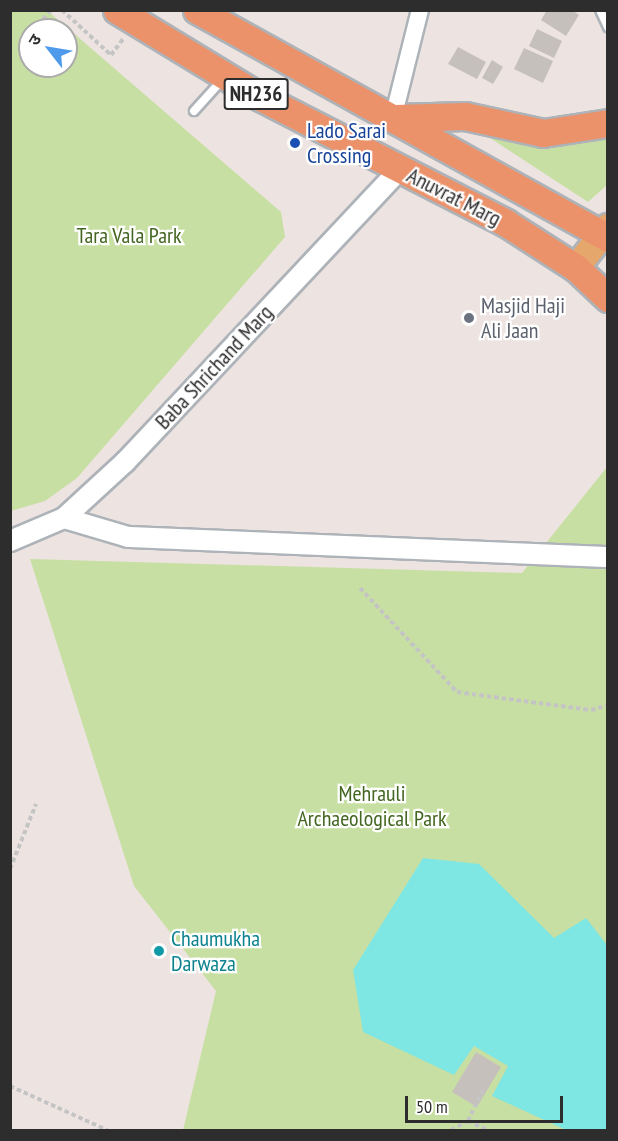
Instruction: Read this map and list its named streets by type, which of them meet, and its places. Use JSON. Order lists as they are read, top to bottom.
{
  "streets": {
    "highway": ["NH236", "Anuvrat Marg"],
    "street": ["Baba Shrichand Marg"]
  },
  "crossings": [
    ["NH236", "Anuvrat Marg"],
    ["Anuvrat Marg", "Baba Shrichand Marg"]
  ],
  "parks": ["Tara Vala Park", "Mehrauli Archaeological Park"],
  "places": ["Lado Sarai Crossing", "Masjid Haji Ali Jaan", "Chaumukha Darwaza"],
  "scale_bar": "50 m",
  "north": "top left"
}
